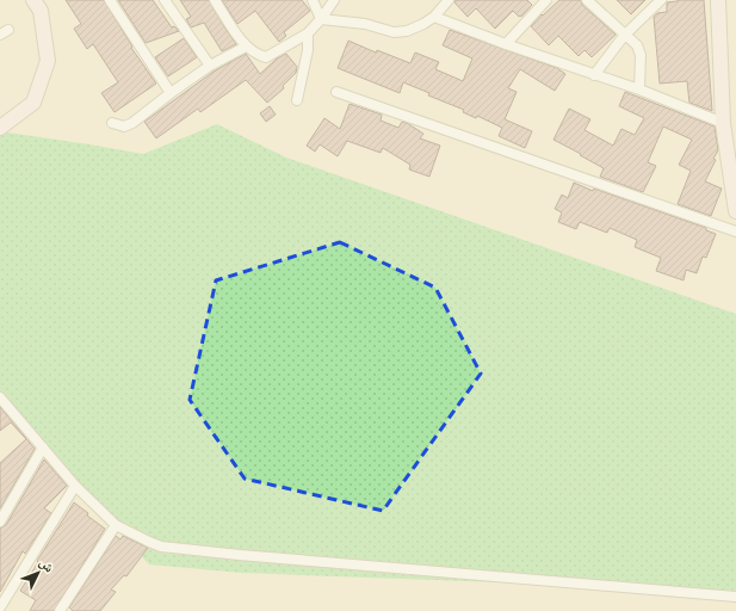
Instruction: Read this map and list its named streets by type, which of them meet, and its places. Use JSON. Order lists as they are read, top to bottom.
{
  "north": "top right"
}
